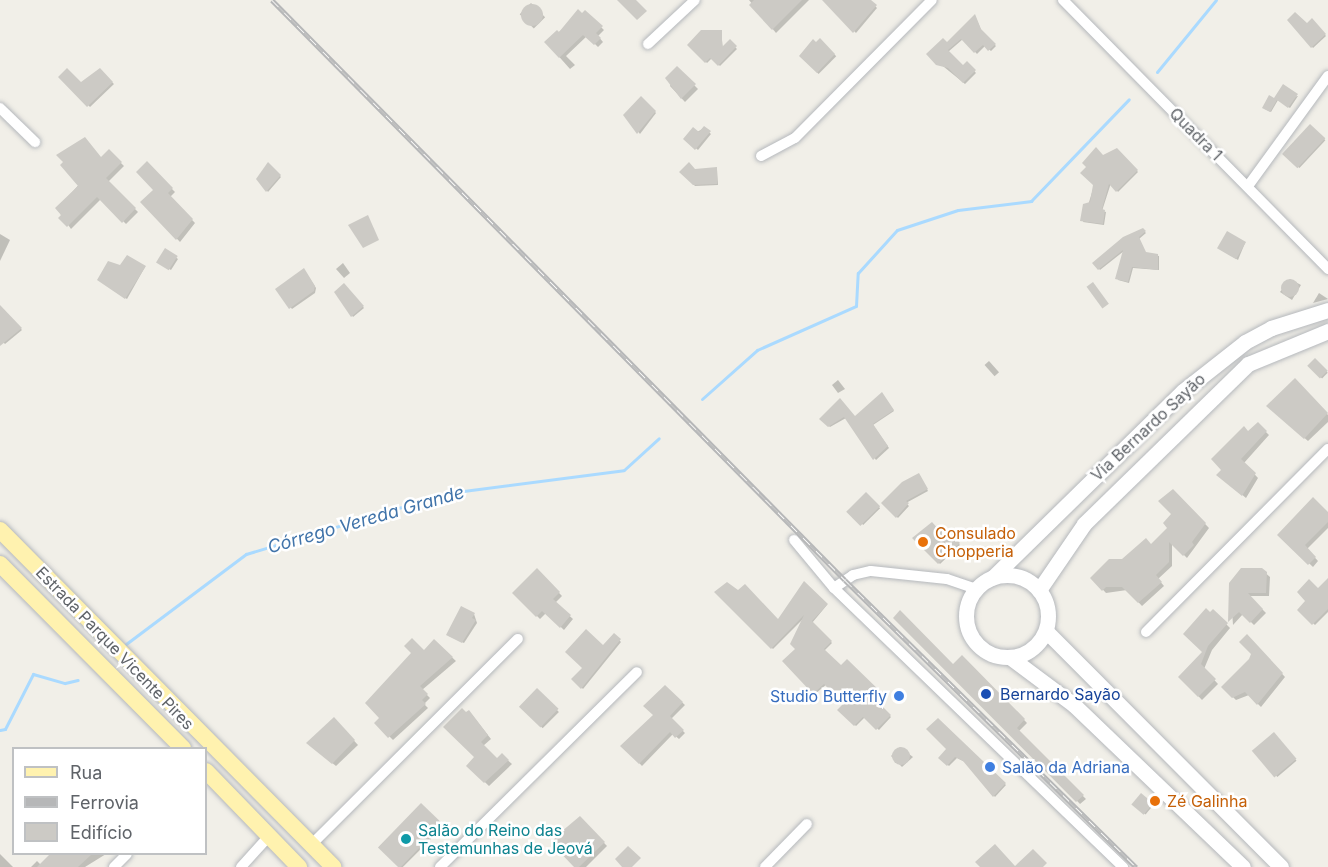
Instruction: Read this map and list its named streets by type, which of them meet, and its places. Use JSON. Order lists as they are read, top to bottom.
{
  "streets": {
    "main road": ["Via Bernardo Sayão", "Estrada Parque Vicente Pires"],
    "street": ["Quadra 1"]
  },
  "water": ["Córrego Vereda Grande"],
  "places": [
    "Consulado Chopperia",
    "Bernardo Sayão",
    "Studio Butterfly",
    "Salão da Adriana",
    "Zé Galinha",
    "Salão do Reino das Testemunhas de Jeová"
  ],
  "legend": ["Rua", "Ferrovia", "Edifício"]
}
